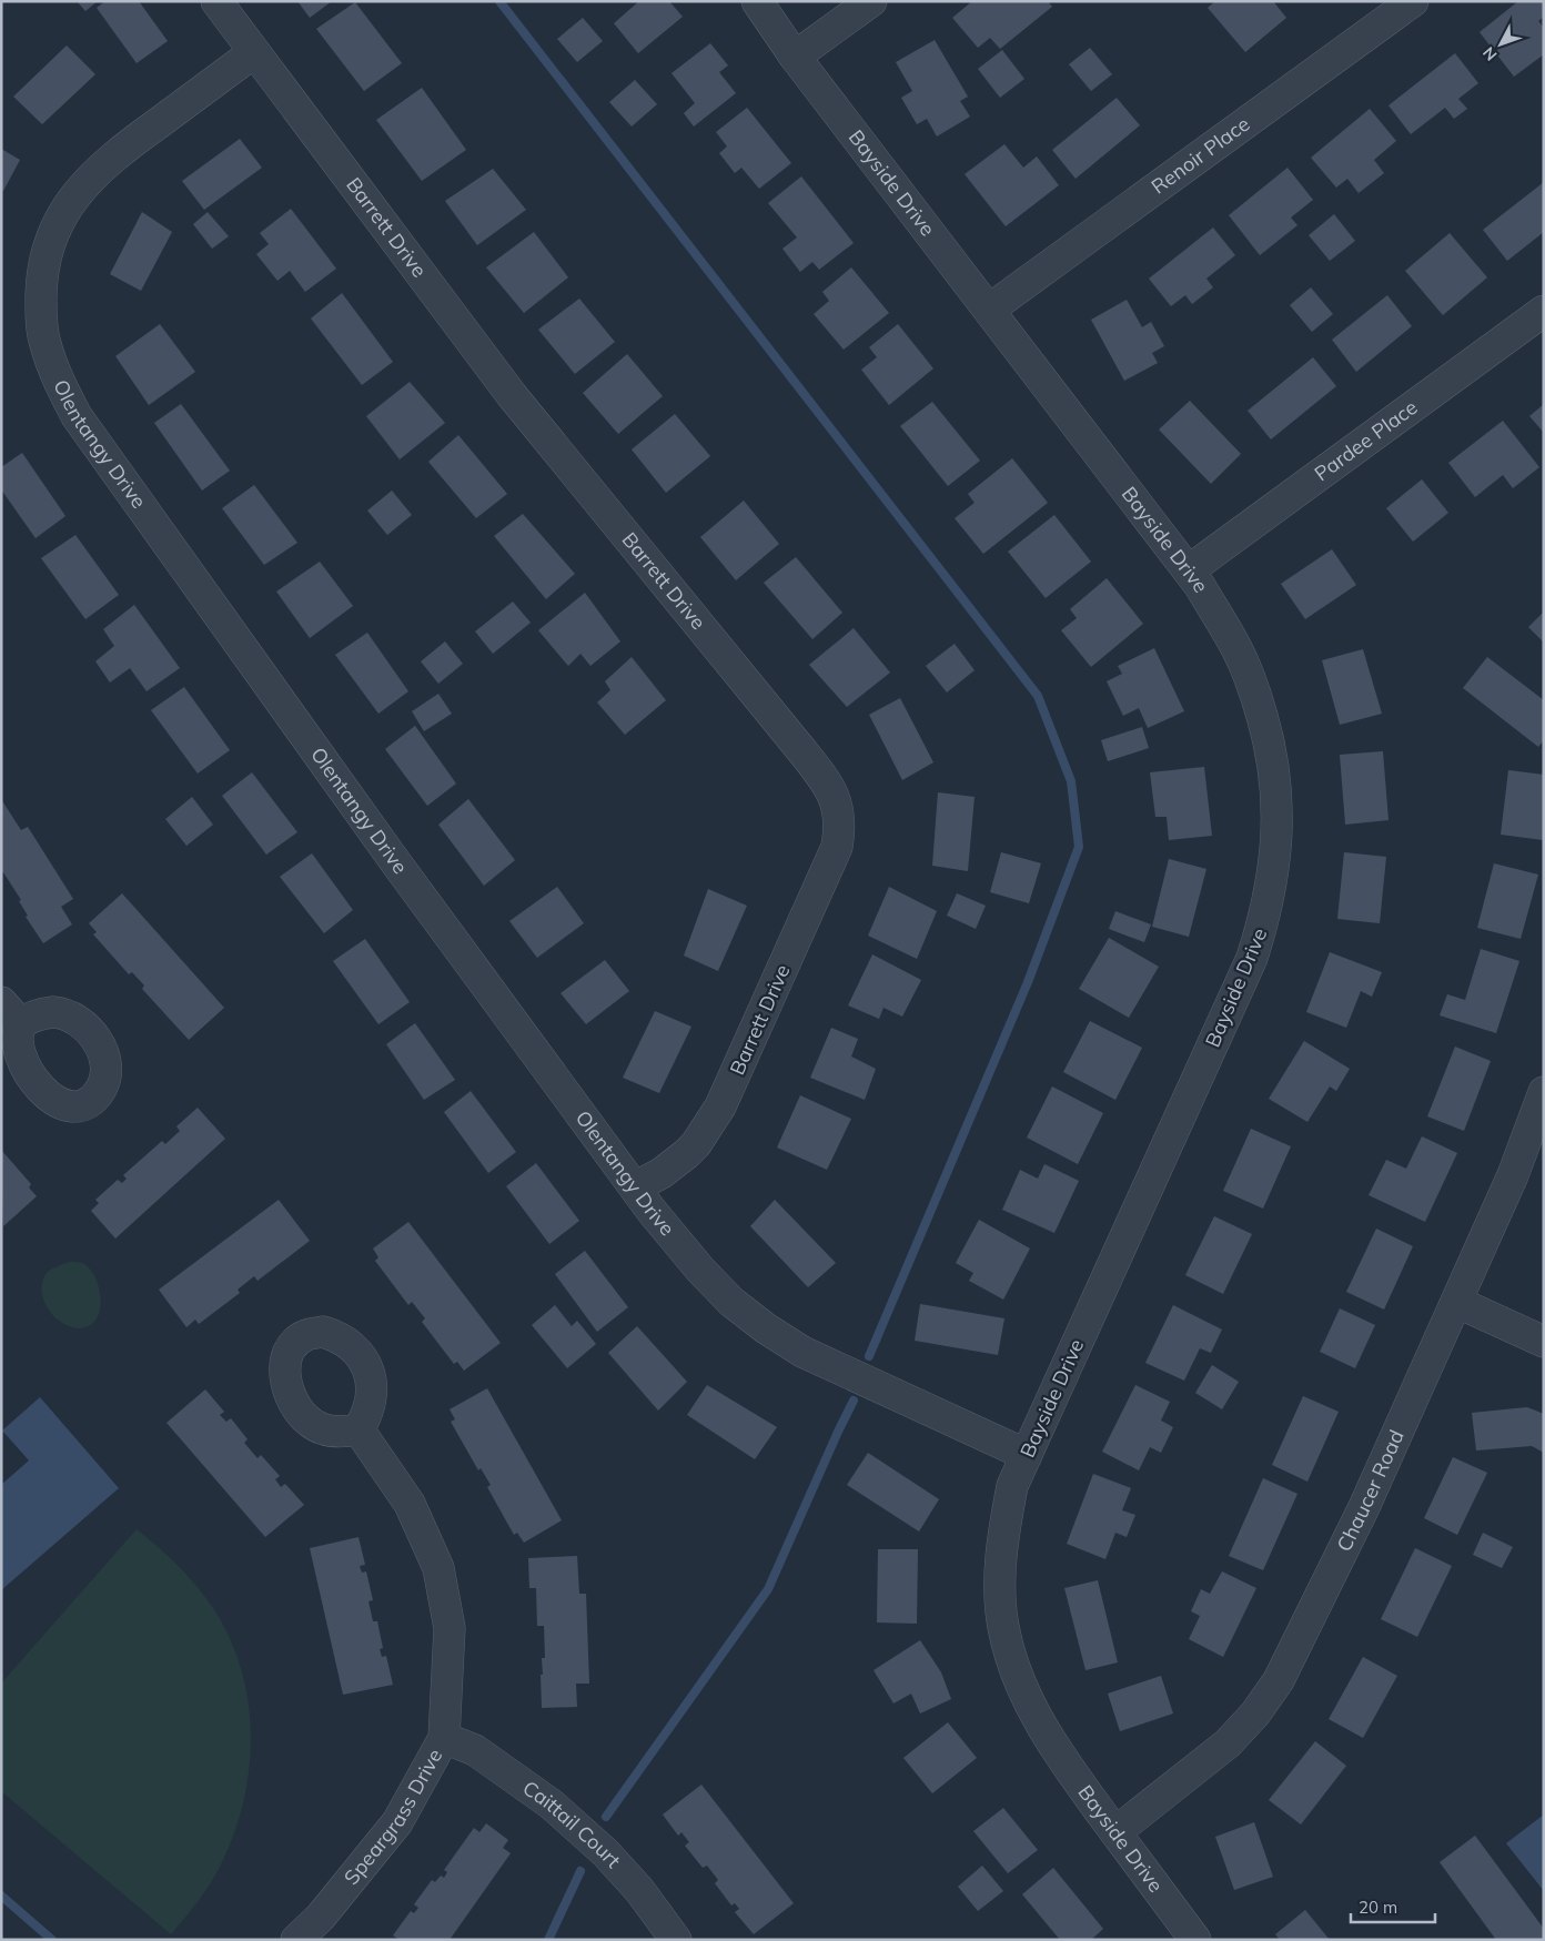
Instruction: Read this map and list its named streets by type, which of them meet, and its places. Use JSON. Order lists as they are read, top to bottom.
{
  "streets": {
    "street": [
      "Renoir Place",
      "Bayside Drive",
      "Barrett Drive",
      "Pardee Place",
      "Olentangy Drive",
      "Chaucer Road",
      "Speargrass Drive",
      "Caittail Court"
    ]
  },
  "crossings": [
    ["Renoir Place", "Bayside Drive"],
    ["Bayside Drive", "Pardee Place"],
    ["Bayside Drive", "Olentangy Drive"],
    ["Bayside Drive", "Chaucer Road"],
    ["Barrett Drive", "Olentangy Drive"],
    ["Speargrass Drive", "Caittail Court"]
  ],
  "scale_bar": "20 m",
  "north": "bottom left"
}
